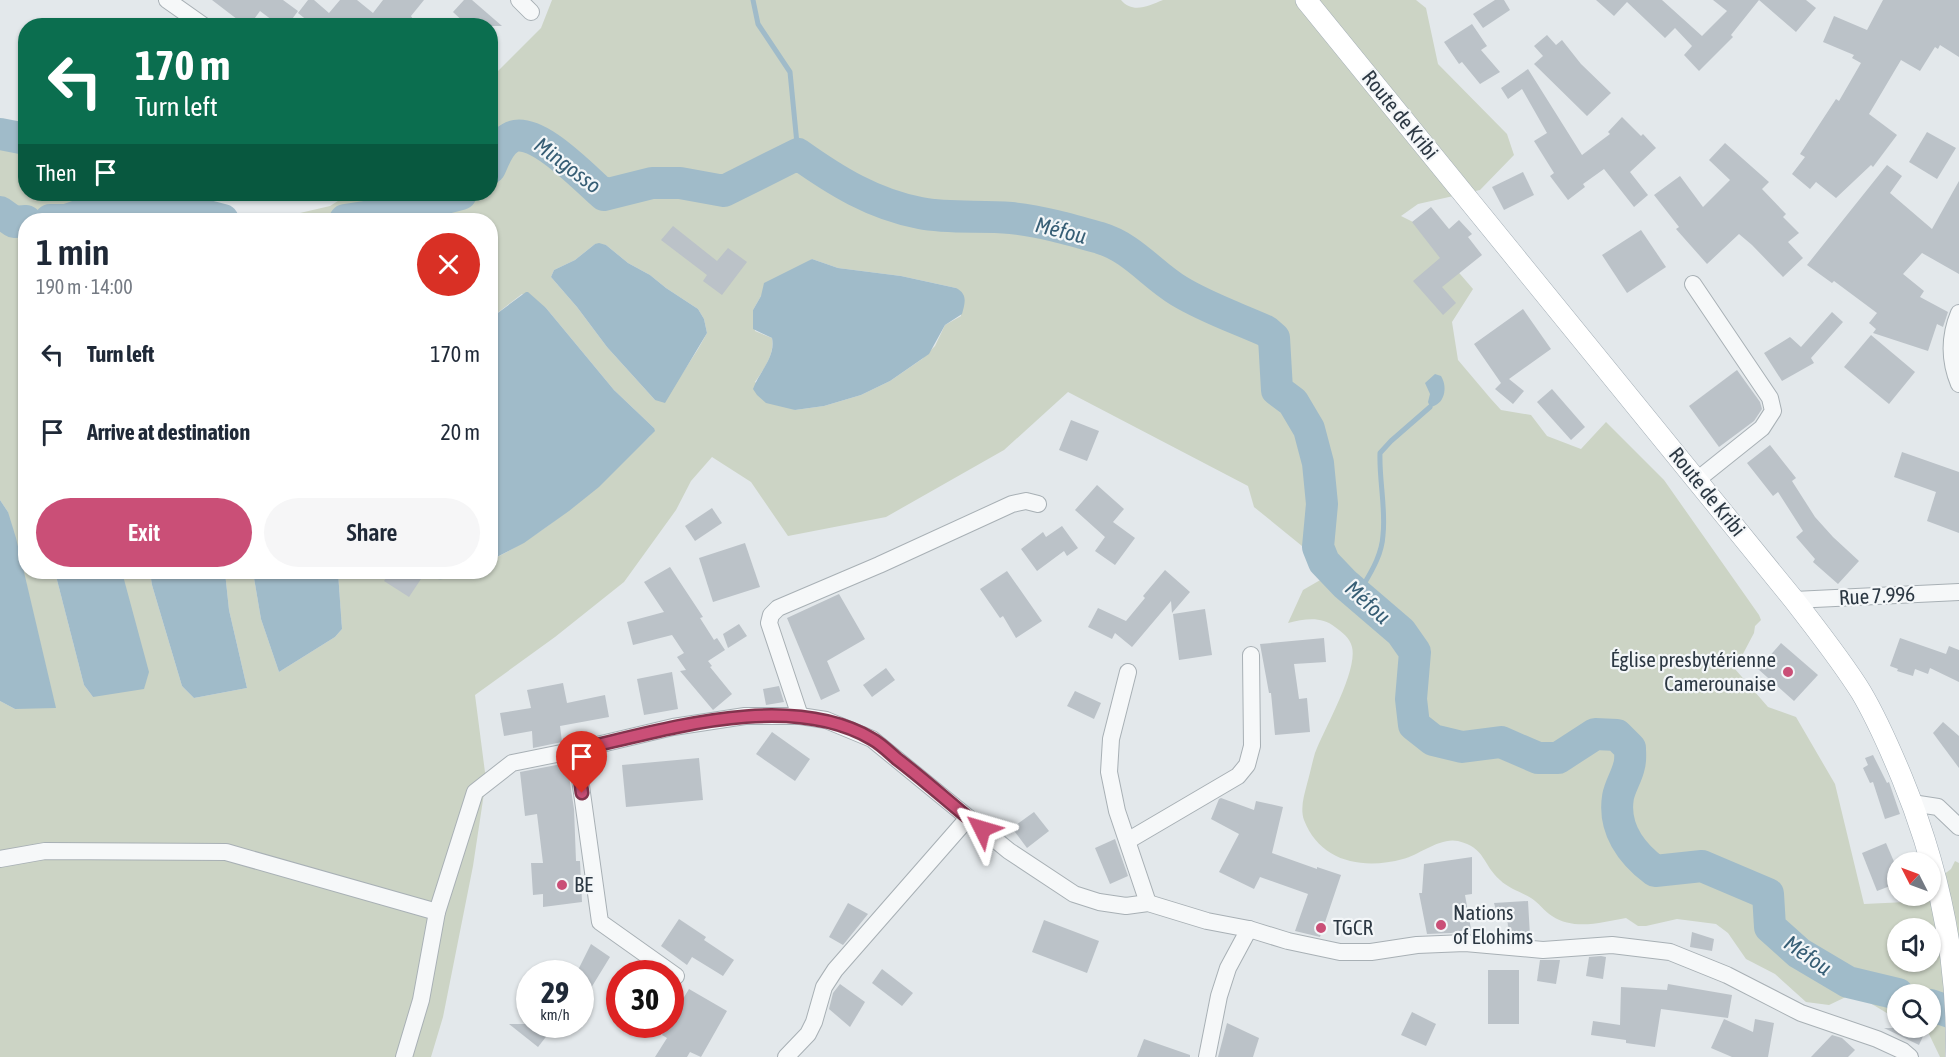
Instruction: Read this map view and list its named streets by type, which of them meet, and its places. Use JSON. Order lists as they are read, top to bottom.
{
  "streets": {
    "main road": ["Route de Kribi"],
    "street": ["Rue 7.996"]
  },
  "crossings": [
    ["Route de Kribi", "Rue 7.996"]
  ],
  "water": ["Mingosso", "Méfou"],
  "places": [
    "Église presbytérienne Camerounaise",
    "BE",
    "Nations of Elohims",
    "TGCR"
  ],
  "north": "top left",
  "page": {
    "turn": ["170 m", "Turn left"],
    "then": "Then",
    "heading": ["1 min", "190 m · 14:00"],
    "list": [
      {
        "name": "Turn left",
        "value": "170 m"
      },
      {
        "name": "Arrive at destination",
        "value": "20 m"
      }
    ],
    "buttons": ["Exit", "Share"],
    "speed": "29 km/h",
    "limit": "30"
  }
}
